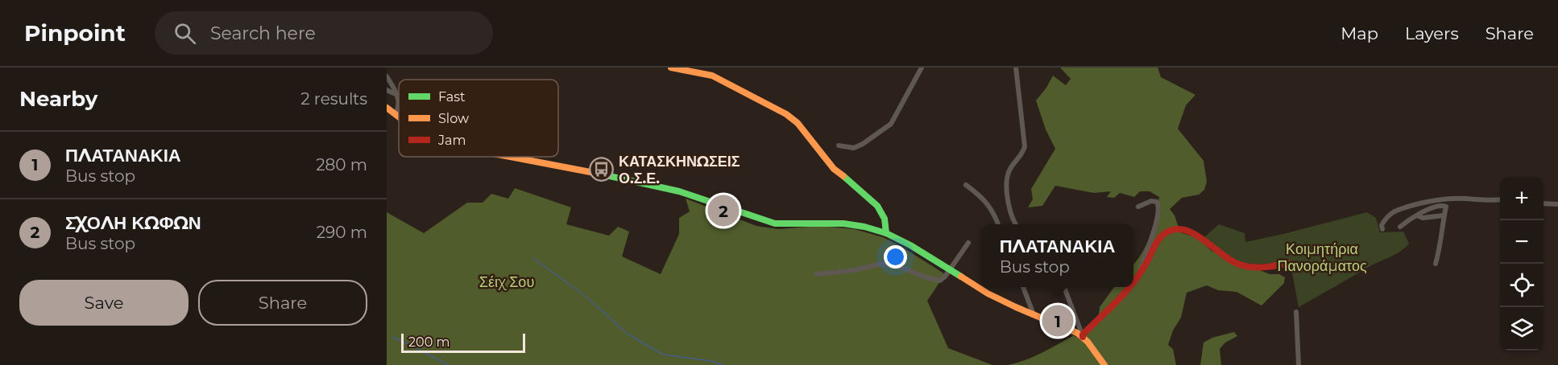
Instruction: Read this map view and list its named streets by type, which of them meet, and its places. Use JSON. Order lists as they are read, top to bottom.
{
  "parks": ["Κοιμητήρια Πανοράματος", "Σέιχ Σου"],
  "places": {
    "bus stop": ["ΚΑΤΑΣΚΗΝΩΣΕΙΣ Ο.Σ.Ε."]
  },
  "legend": ["Fast", "Slow", "Jam"],
  "scale_bar": "200 m",
  "page": {
    "header": "Pinpoint",
    "search": "Search here",
    "nav": ["Map", "Layers", "Share"],
    "heading": ["Nearby", "2 results"],
    "list": [
      {
        "mark": "1",
        "name": "ΠΛΑΤΑΝΑΚΙΑ",
        "note": "Bus stop",
        "value": "280 m"
      },
      {
        "mark": "2",
        "name": "ΣΧΟΛΗ ΚΩΦΩΝ",
        "note": "Bus stop",
        "value": "290 m"
      }
    ],
    "map_buttons": ["+", "−"],
    "pins": ["2", "1"],
    "popup": ["ΠΛΑΤΑΝΑΚΙΑ", "Bus stop"],
    "buttons": ["Save", "Share"],
    "scale": "200 m"
  }
}
